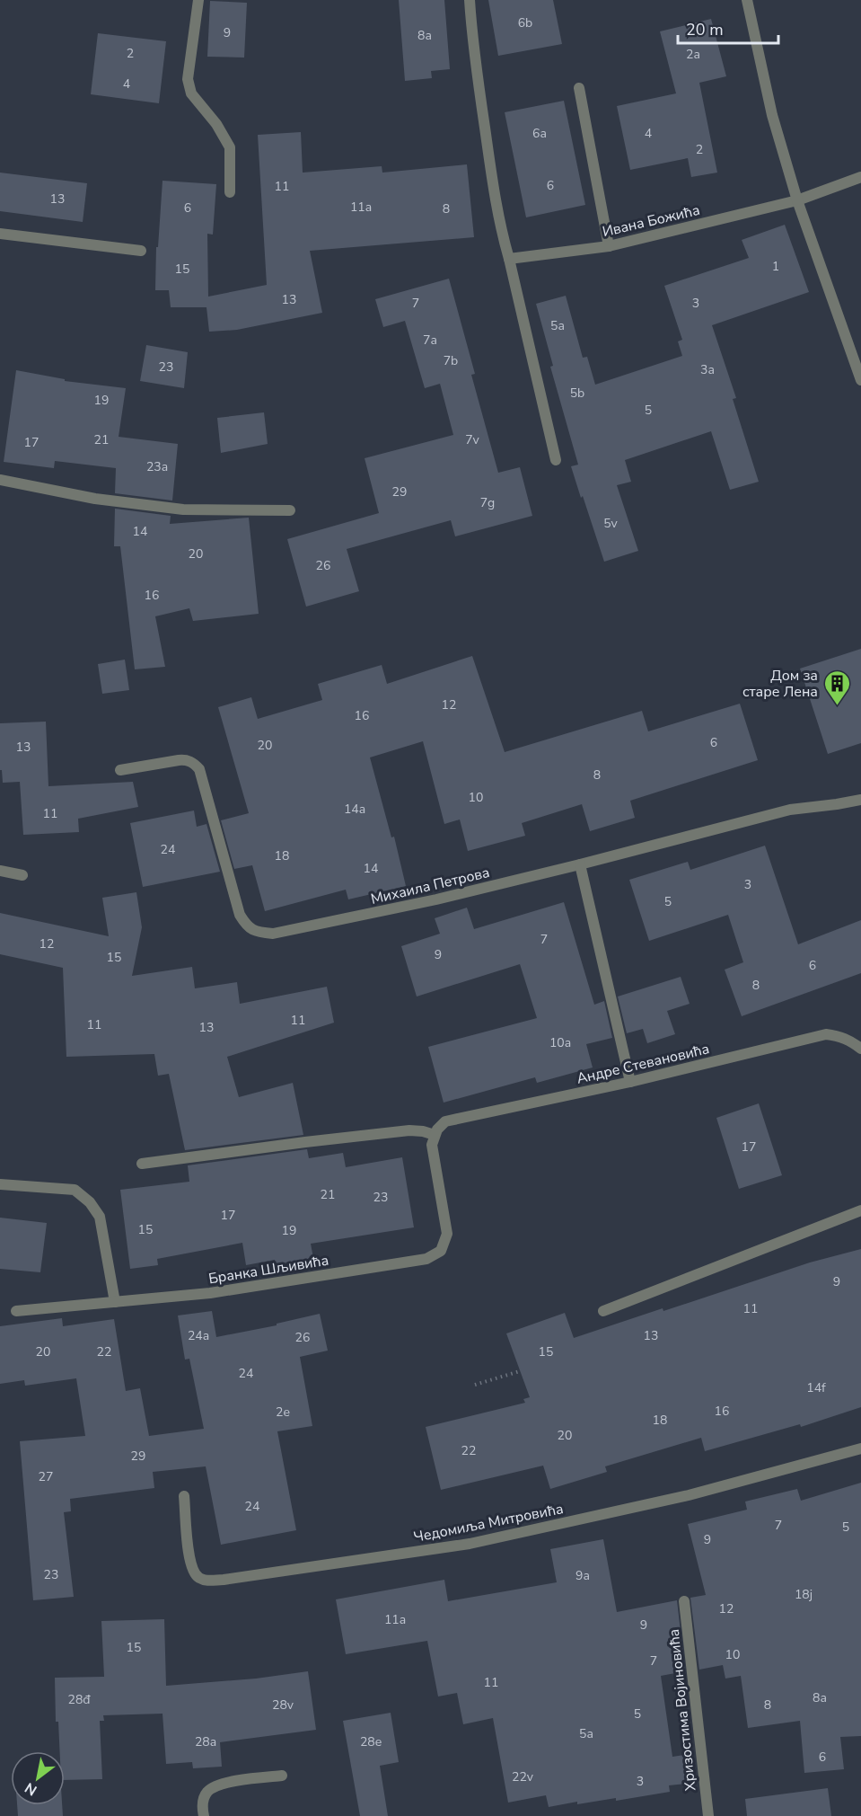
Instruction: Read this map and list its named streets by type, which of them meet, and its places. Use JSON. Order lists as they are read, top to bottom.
{
  "streets": {
    "street": [
      "Ивана Божића",
      "Михаила Петрова",
      "Андре Стевановића",
      "Бранка Шљивића",
      "Чедомиља Митровића",
      "Хризостима Војиновића"
    ]
  },
  "crossings": [
    ["Андре Стевановића", "Бранка Шљивића"]
  ],
  "places": {
    "building": ["Дом за старе Лена"]
  },
  "house_numbers": [
    "6b",
    "9",
    "8a",
    "2",
    "2a",
    "4",
    "6a",
    "4",
    "2",
    "6",
    "11",
    "13",
    "11a",
    "6",
    "8",
    "1",
    "15",
    "13",
    "7",
    "3",
    "5a",
    "7a",
    "7b",
    "23",
    "3a",
    "5b",
    "19",
    "5",
    "21",
    "7v",
    "17",
    "23a",
    "29",
    "7g",
    "5v",
    "14",
    "20",
    "26",
    "16",
    "12",
    "16",
    "6",
    "20",
    "13",
    "8",
    "10",
    "14a",
    "11",
    "24",
    "18",
    "14",
    "3",
    "5",
    "7",
    "12",
    "9",
    "15",
    "6",
    "8",
    "11",
    "11",
    "13",
    "10a",
    "17",
    "21",
    "23",
    "17",
    "15",
    "19",
    "9",
    "11",
    "24a",
    "13",
    "26",
    "20",
    "22",
    "15",
    "24",
    "14f",
    "16",
    "2e",
    "18",
    "20",
    "22",
    "29",
    "27",
    "24",
    "7",
    "5",
    "9",
    "23",
    "9a",
    "18j",
    "12",
    "11a",
    "9",
    "15",
    "10",
    "7",
    "11",
    "8a",
    "28đ",
    "28v",
    "8",
    "5",
    "5a",
    "28a",
    "28e",
    "6",
    "22v",
    "3"
  ],
  "scale_bar": "20 m",
  "north": "bottom left"
}
